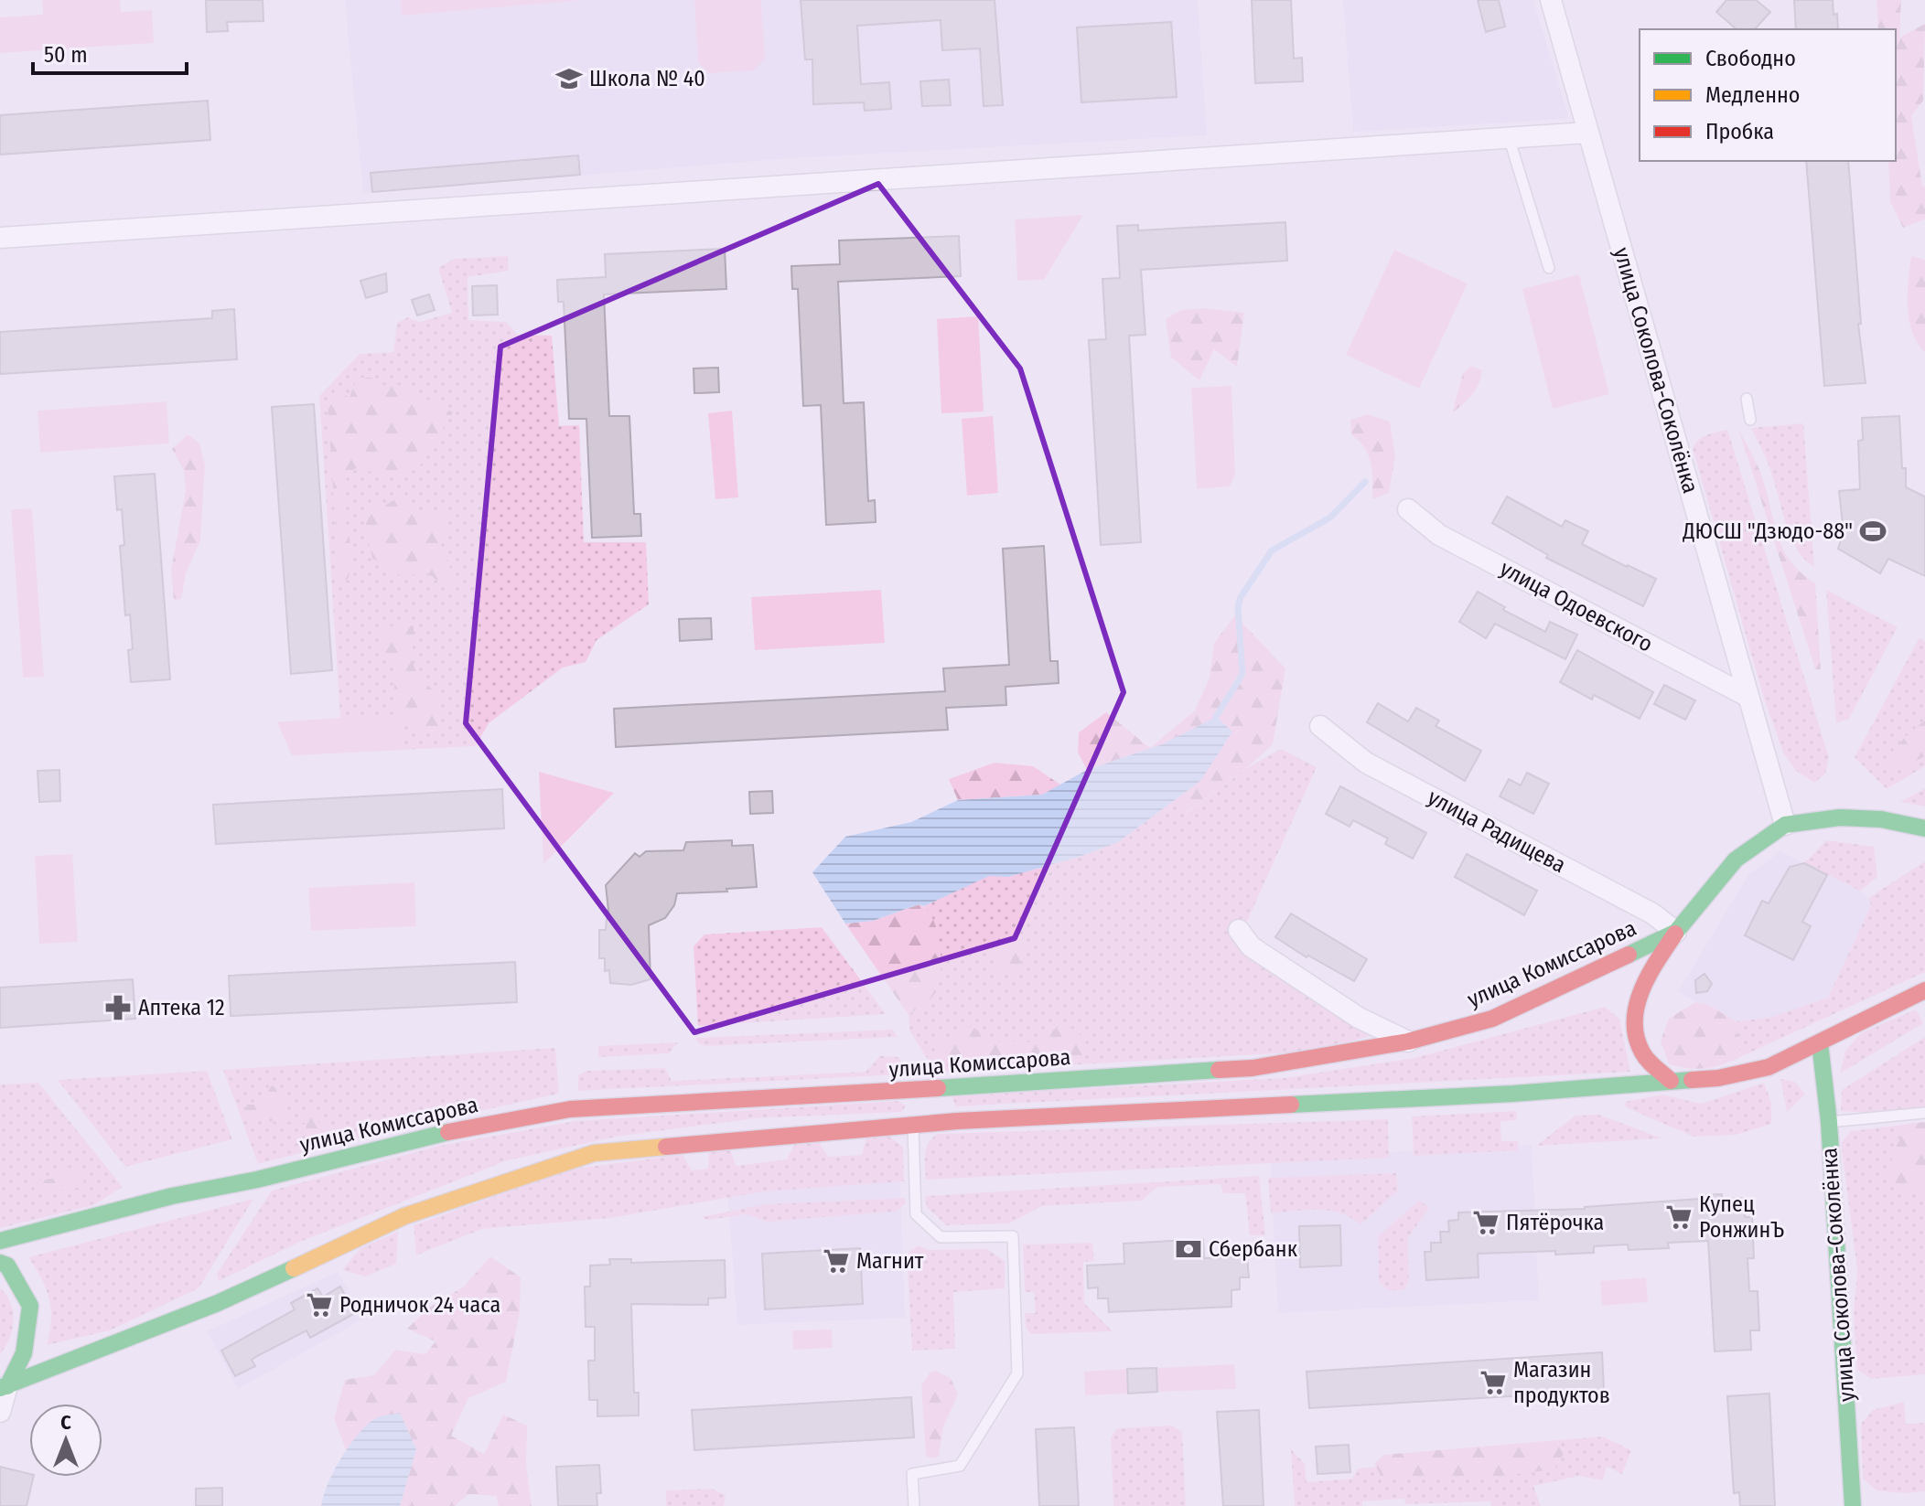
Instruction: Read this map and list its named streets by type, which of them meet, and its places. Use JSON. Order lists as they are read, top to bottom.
{
  "streets": {
    "main road": ["улица Соколова-Соколёнка", "улица Комиссарова"],
    "street": ["улица Одоевского", "улица Радищева"]
  },
  "crossings": [
    ["улица Соколова-Соколёнка", "улица Одоевского"],
    ["улица Соколова-Соколёнка", "улица Комиссарова"],
    ["улица Радищева", "улица Комиссарова"]
  ],
  "places": {
    "school or university": ["Школа № 40"],
    "sports": ["ДЮСШ \"Дзюдо-88\""],
    "pharmacy": ["Аптека 12"],
    "supermarket": [
      "Купец РонжинЪ",
      "Пятёрочка",
      "Магнит",
      "Родничок 24 часа",
      "Магазин продуктов"
    ],
    "bank": ["Сбербанк"]
  },
  "legend": ["Свободно", "Медленно", "Пробка"],
  "scale_bar": "50 m",
  "north": "top"
}
